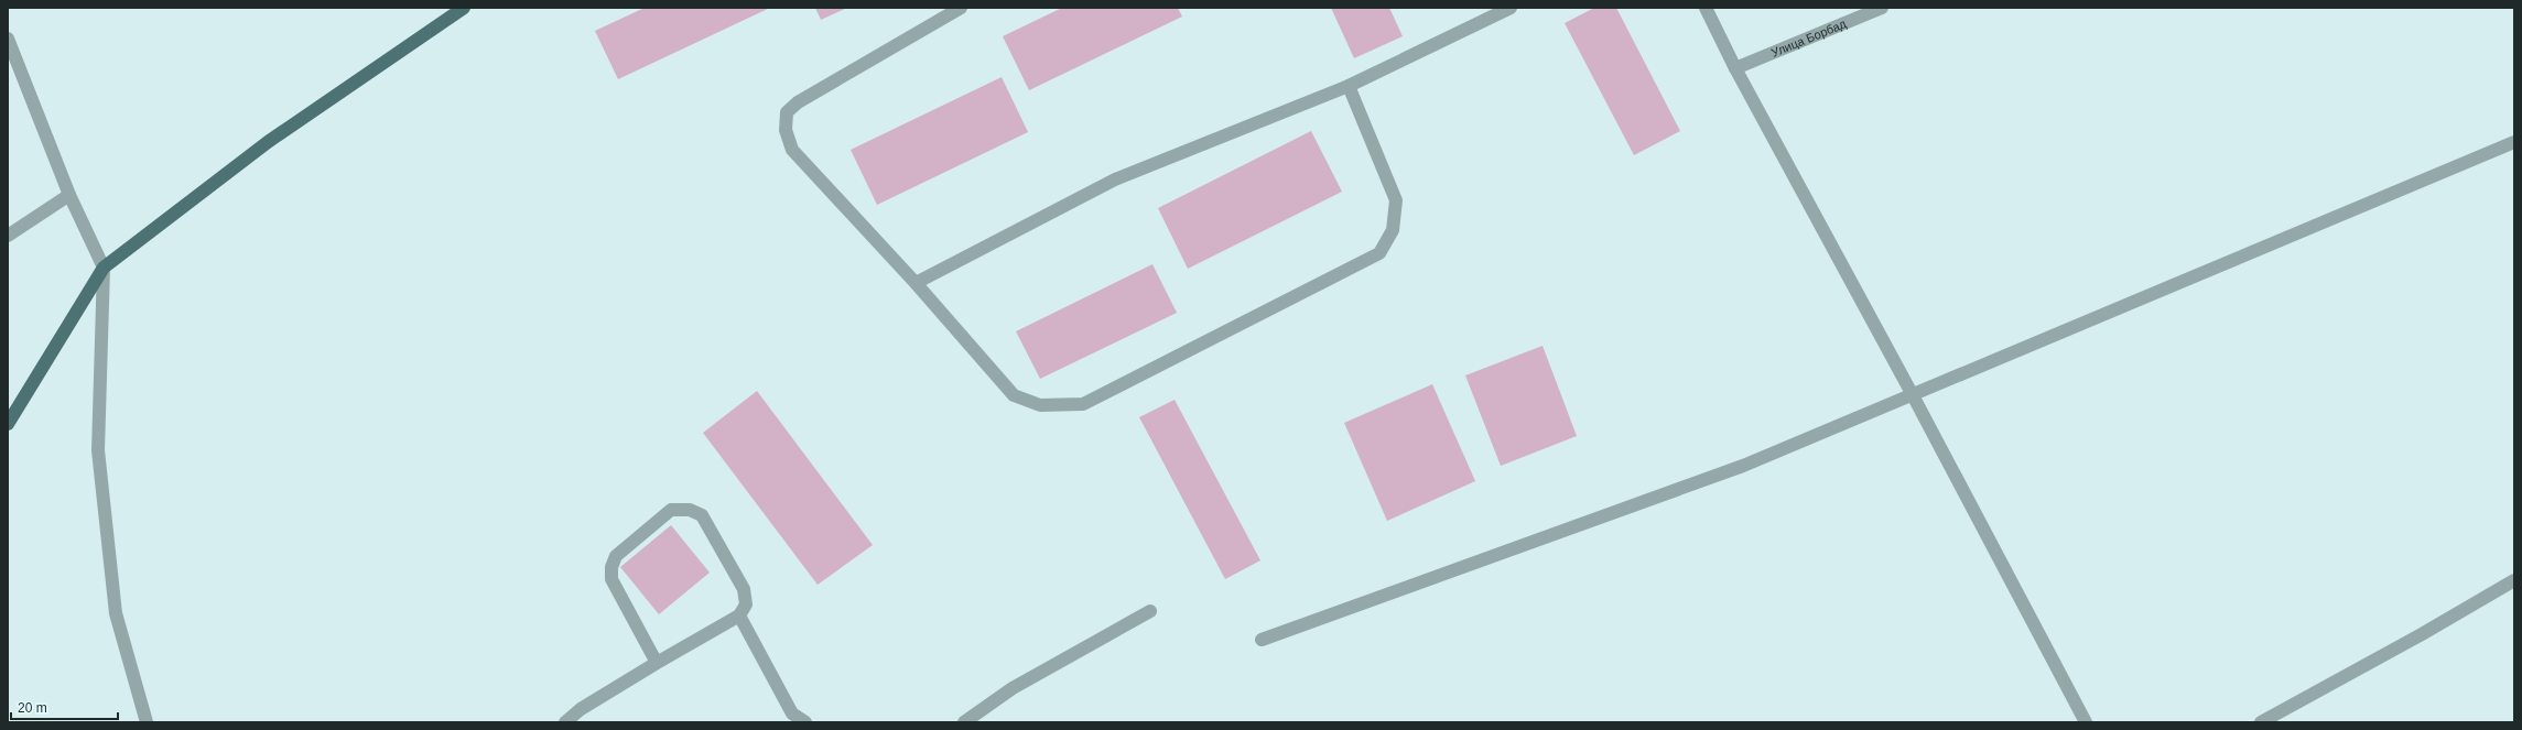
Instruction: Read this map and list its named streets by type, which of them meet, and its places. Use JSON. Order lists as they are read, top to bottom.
{
  "streets": {
    "street": ["Улица Борбад"]
  },
  "scale_bar": "20 m"
}
